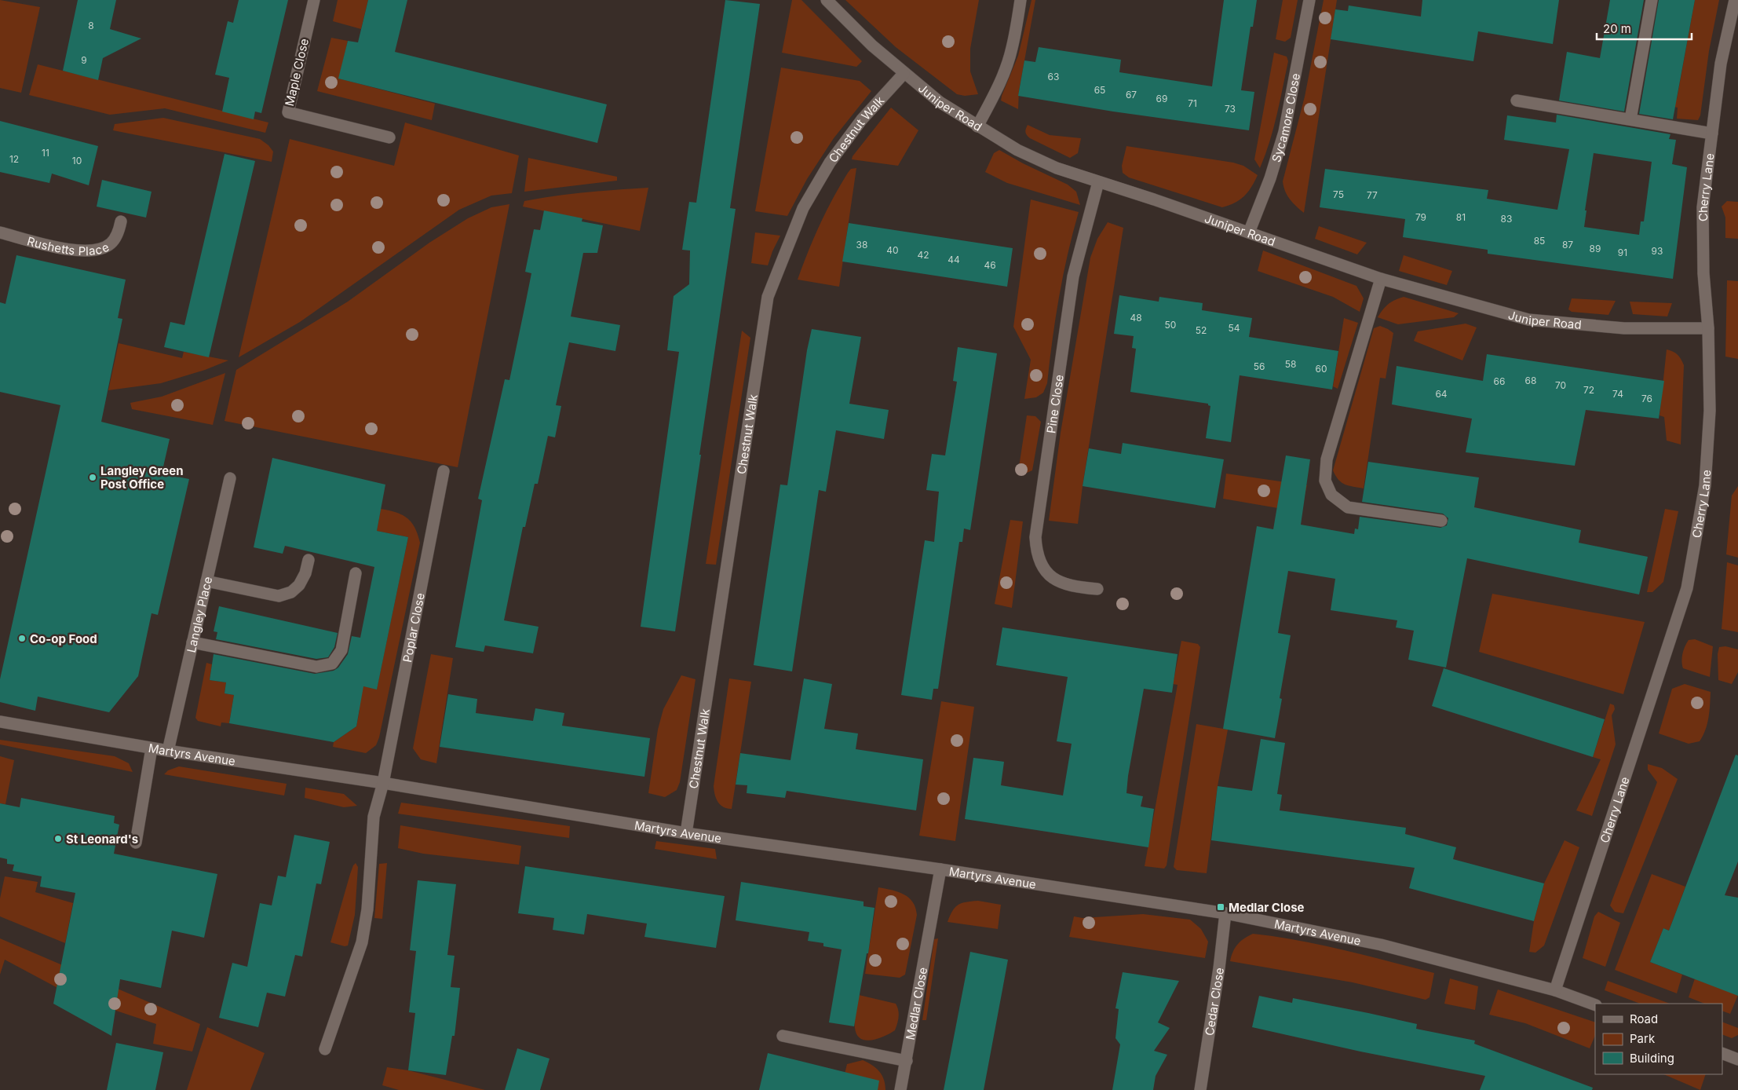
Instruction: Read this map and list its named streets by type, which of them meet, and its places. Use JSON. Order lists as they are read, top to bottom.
{
  "streets": {
    "street": [
      "Maple Close",
      "Juniper Road",
      "Sycamore Close",
      "Chestnut Walk",
      "Cherry Lane",
      "Rushetts Place",
      "Pine Close",
      "Langley Place",
      "Poplar Close",
      "Martyrs Avenue",
      "Cedar Close",
      "Medlar Close"
    ]
  },
  "crossings": [
    ["Juniper Road", "Sycamore Close"],
    ["Juniper Road", "Chestnut Walk"],
    ["Juniper Road", "Cherry Lane"],
    ["Juniper Road", "Pine Close"],
    ["Chestnut Walk", "Martyrs Avenue"],
    ["Cherry Lane", "Martyrs Avenue"],
    ["Langley Place", "Martyrs Avenue"],
    ["Poplar Close", "Martyrs Avenue"],
    ["Martyrs Avenue", "Cedar Close"],
    ["Martyrs Avenue", "Medlar Close"]
  ],
  "places": {
    "other": ["Langley Green Post Office", "Co-op Food", "St Leonard's"],
    "transit": ["Medlar Close"]
  },
  "house_numbers": [
    "8",
    "9",
    "63",
    "65",
    "67",
    "69",
    "71",
    "73",
    "11",
    "12",
    "10",
    "75",
    "77",
    "79",
    "81",
    "83",
    "85",
    "38",
    "87",
    "89",
    "40",
    "93",
    "91",
    "42",
    "44",
    "46",
    "48",
    "50",
    "54",
    "52",
    "58",
    "56",
    "60",
    "68",
    "66",
    "70",
    "72",
    "64",
    "74",
    "76"
  ],
  "legend": ["Road", "Park", "Building"],
  "scale_bar": "20 m"
}
